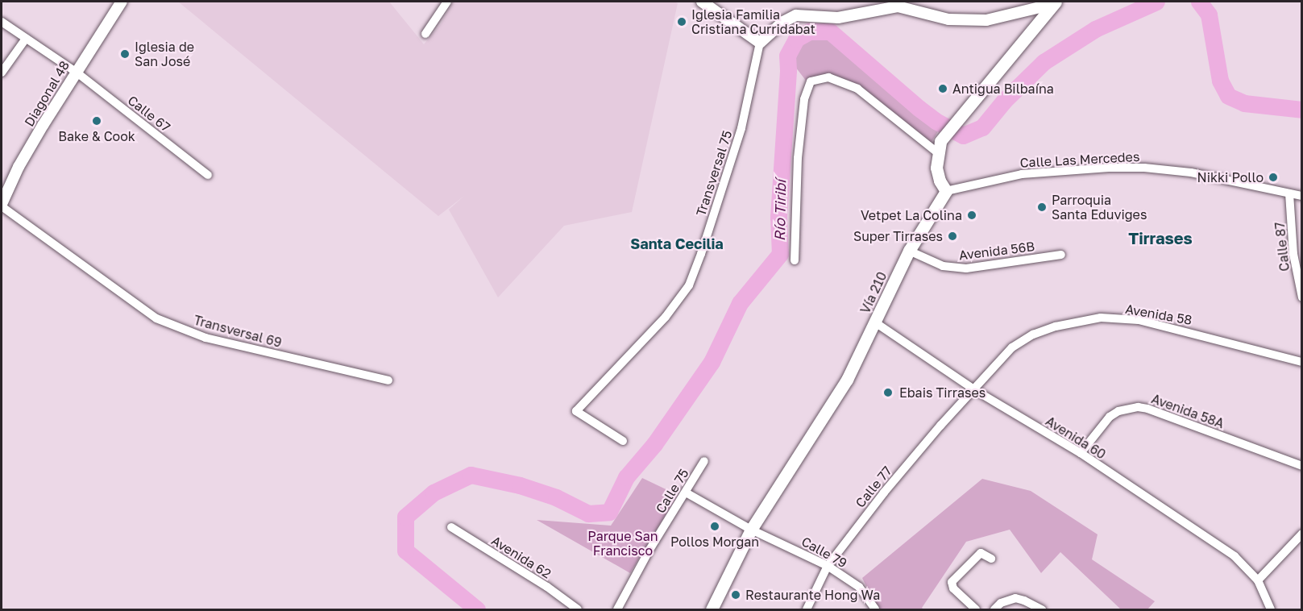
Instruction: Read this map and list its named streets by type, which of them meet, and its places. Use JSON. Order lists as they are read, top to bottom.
{
  "streets": {
    "main road": ["Vía 210"],
    "street": [
      "Diagonal 48",
      "Calle 67",
      "Calle Las Mercedes",
      "Transversal 75",
      "Calle 87",
      "Avenida 56B",
      "Avenida 58",
      "Transversal 69",
      "Avenida 58A",
      "Avenida 60",
      "Calle 77",
      "Calle 75",
      "Calle 79",
      "Avenida 62"
    ]
  },
  "crossings": [
    ["Diagonal 48", "Calle 67"],
    ["Diagonal 48", "Transversal 69"],
    ["Calle Las Mercedes", "Calle 87"],
    ["Calle Las Mercedes", "Vía 210"],
    ["Avenida 56B", "Vía 210"],
    ["Vía 210", "Avenida 60"],
    ["Vía 210", "Calle 79"],
    ["Avenida 58", "Avenida 60"],
    ["Avenida 58", "Calle 77"],
    ["Avenida 58A", "Avenida 60"],
    ["Avenida 60", "Calle 77"],
    ["Calle 77", "Calle 79"]
  ],
  "districts": ["Tirrases", "Santa Cecilia"],
  "water": ["Río Tiribí"],
  "parks": ["Parque San Francisco"],
  "places": [
    "Iglesia Familia Cristiana Curridabat",
    "Iglesia de San José",
    "Antigua Bilbaína",
    "Bake & Cook",
    "Nikki Pollo",
    "Parroquia Santa Eduviges",
    "Vetpet La Colina",
    "Super Tirrases",
    "Ebais Tirrases",
    "Pollos Morgan",
    "Restaurante Hong Wa"
  ]
}
